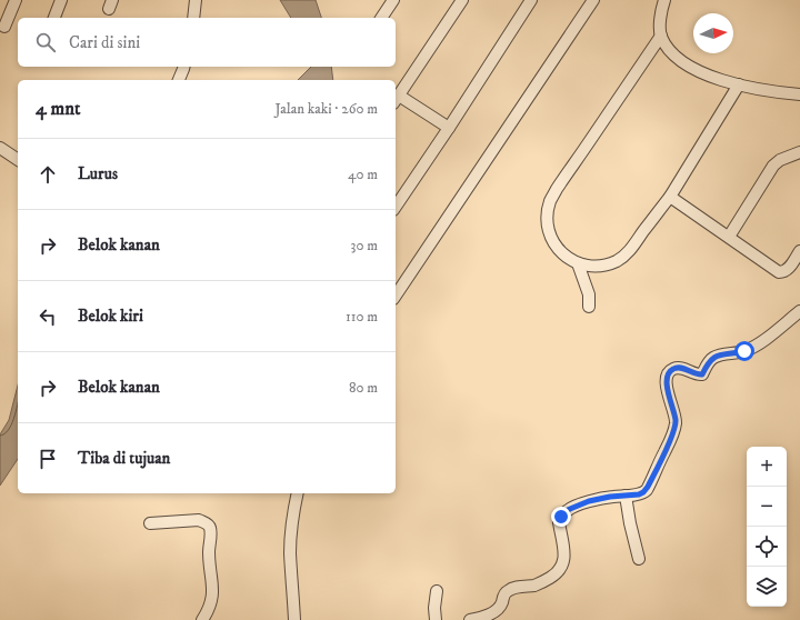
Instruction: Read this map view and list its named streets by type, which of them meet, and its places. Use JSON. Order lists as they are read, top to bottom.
{
  "north": "right",
  "page": {
    "search": "Cari di sini",
    "heading": ["4 mnt", "Jalan kaki · 260 m"],
    "list": [
      ["Lurus", "40 m"],
      ["Belok kanan", "30 m"],
      ["Belok kiri", "110 m"],
      ["Belok kanan", "80 m"],
      "Tiba di tujuan"
    ],
    "map_buttons": ["+", "−"]
  }
}
